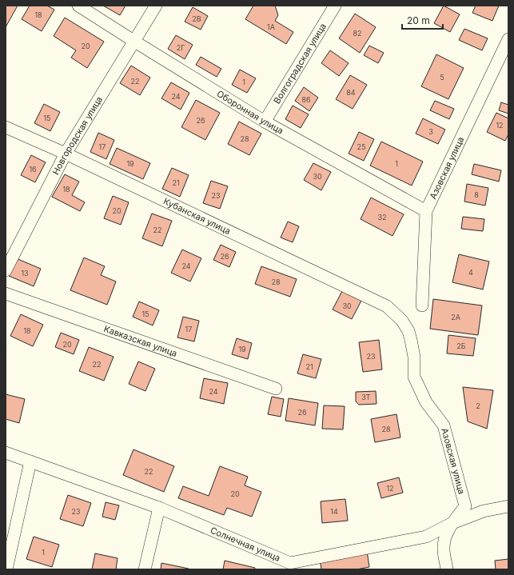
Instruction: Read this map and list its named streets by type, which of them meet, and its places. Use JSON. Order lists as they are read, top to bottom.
{
  "streets": {
    "street": [
      "Волгоградская улица",
      "Оборонная улица",
      "Новгородская улица",
      "Азовская улица",
      "Кубанская улица",
      "Кавказская улица",
      "Солнечная улица"
    ]
  },
  "crossings": [
    ["Волгоградская улица", "Оборонная улица"],
    ["Оборонная улица", "Новгородская улица"],
    ["Оборонная улица", "Азовская улица"],
    ["Новгородская улица", "Кубанская улица"],
    ["Азовская улица", "Кубанская улица"],
    ["Азовская улица", "Солнечная улица"]
  ],
  "house_numbers": [
    "18",
    "2В",
    "1А",
    "82",
    "20",
    "2Г",
    "5",
    "22",
    "1",
    "84",
    "24",
    "86",
    "15",
    "26",
    "12",
    "3",
    "28",
    "17",
    "25",
    "19",
    "1",
    "16",
    "30",
    "21",
    "18",
    "8",
    "23",
    "20",
    "32",
    "22",
    "26",
    "24",
    "4",
    "13",
    "28",
    "30",
    "15",
    "2А",
    "17",
    "18",
    "20",
    "2Б",
    "19",
    "23",
    "22",
    "21",
    "24",
    "3Т",
    "2",
    "26",
    "28",
    "22",
    "12",
    "20",
    "23",
    "14",
    "1"
  ],
  "scale_bar": "20 m"
}
